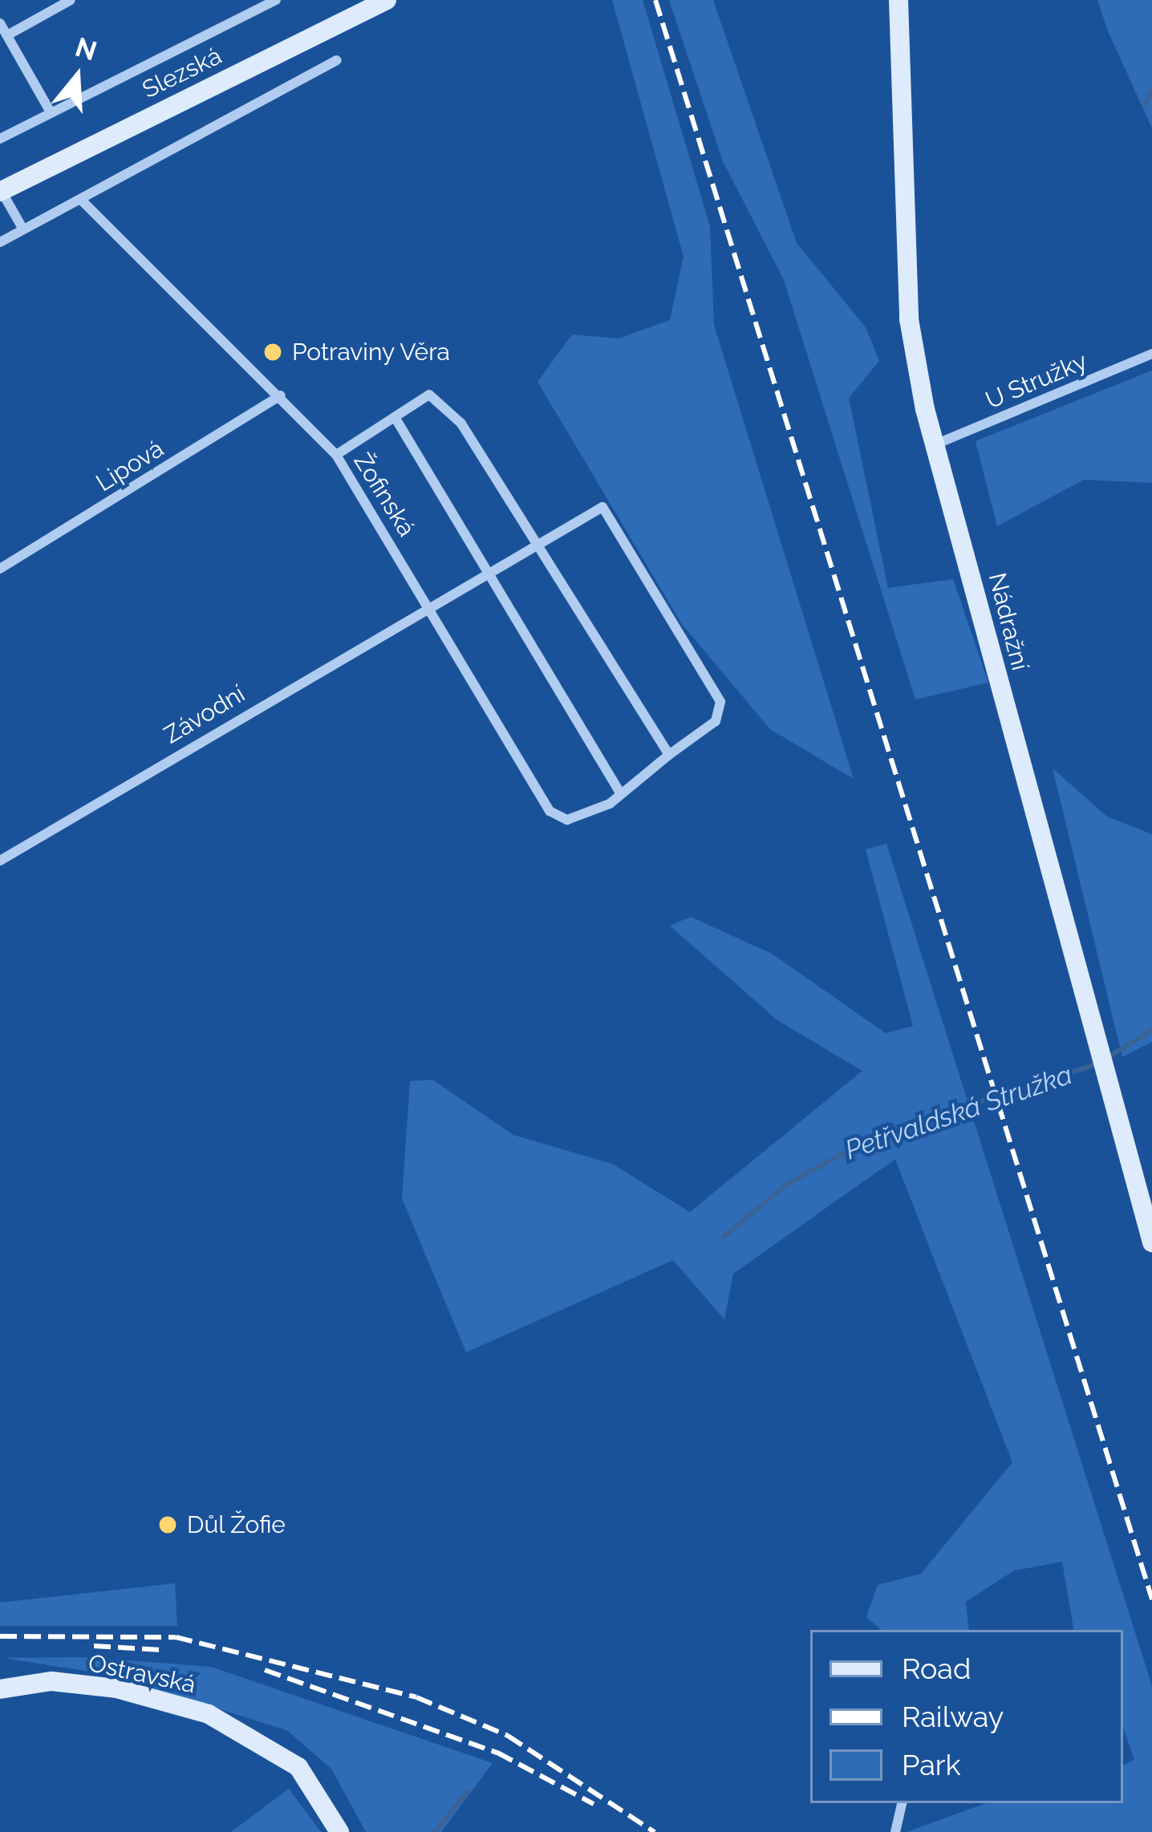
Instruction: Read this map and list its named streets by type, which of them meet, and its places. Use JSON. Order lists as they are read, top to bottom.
{
  "streets": {
    "street": [
      "Slezská",
      "U Stružky",
      "Lipová",
      "Žofinská",
      "Nádražní",
      "Závodní",
      "Ostravská"
    ]
  },
  "crossings": [
    ["U Stružky", "Nádražní"],
    ["Lipová", "Žofinská"],
    ["Žofinská", "Závodní"]
  ],
  "water": ["Petřvaldská Stružka"],
  "places": ["Potraviny Věra", "Důl Žofie"],
  "legend": ["Road", "Railway", "Park"],
  "north": "top"
}
